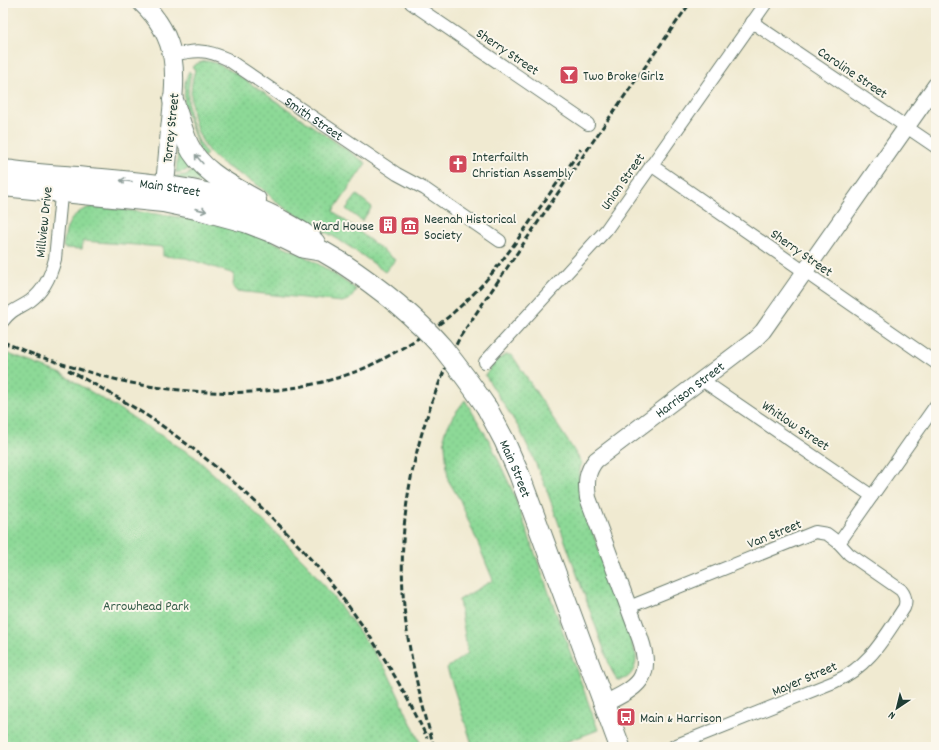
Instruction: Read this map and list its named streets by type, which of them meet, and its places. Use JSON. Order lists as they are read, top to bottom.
{
  "streets": {
    "main road": ["Torrey Street", "Main Street"],
    "street": [
      "Sherry Street",
      "Caroline Street",
      "Smith Street",
      "Union Street",
      "Millview Drive",
      "Harrison Street",
      "Whitlow Street",
      "Van Street",
      "Mayer Street"
    ]
  },
  "crossings": [
    ["Sherry Street", "Union Street"],
    ["Sherry Street", "Harrison Street"],
    ["Caroline Street", "Union Street"],
    ["Caroline Street", "Harrison Street"],
    ["Smith Street", "Torrey Street"],
    ["Torrey Street", "Main Street"],
    ["Main Street", "Millview Drive"],
    ["Main Street", "Harrison Street"],
    ["Harrison Street", "Whitlow Street"],
    ["Harrison Street", "Van Street"],
    ["Van Street", "Mayer Street"]
  ],
  "parks": ["Arrowhead Park"],
  "places": {
    "bar": ["Two Broke Girlz"],
    "church": ["Interfailth Christian Assembly"],
    "building": ["Ward House"],
    "museum": ["Neenah Historical Society"],
    "bus stop": ["Main & Harrison"]
  },
  "north": "bottom left"
}
